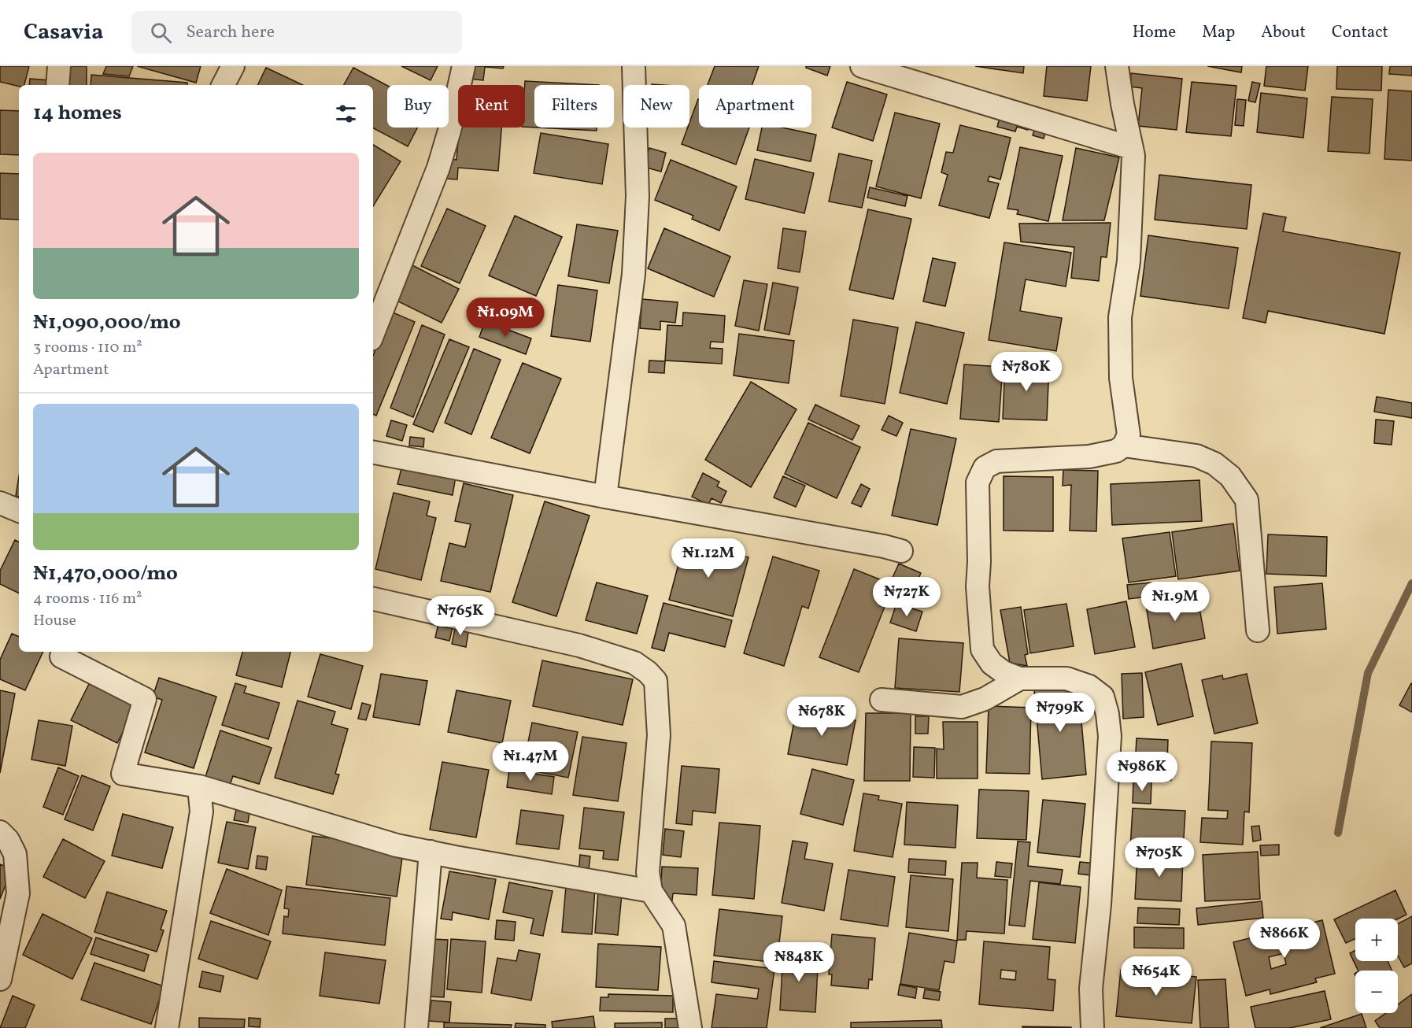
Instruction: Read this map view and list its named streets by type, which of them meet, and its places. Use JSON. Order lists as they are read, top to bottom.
{
  "page": {
    "header": "Casavia",
    "search": "Search here",
    "nav": [
      "Home",
      "Map",
      "About",
      "Contact"
    ],
    "chip": [
      "Buy",
      "Rent",
      "Filters",
      "New",
      "Apartment"
    ],
    "heading": "14 homes",
    "list": [
      {
        "name": "₦1,090,000/mo",
        "note": "3 rooms · 110 m² · Apartment"
      },
      {
        "name": "₦1,470,000/mo",
        "note": "4 rooms · 116 m² · House"
      }
    ],
    "price": [
      "₦1.09M",
      "₦780K",
      "₦1.12M",
      "₦727K",
      "₦1.9M",
      "₦765K",
      "₦799K",
      "₦678K",
      "₦1.47M",
      "₦986K",
      "₦705K",
      "₦866K",
      "₦848K",
      "₦654K"
    ],
    "map_buttons": ["+", "−"]
  }
}
